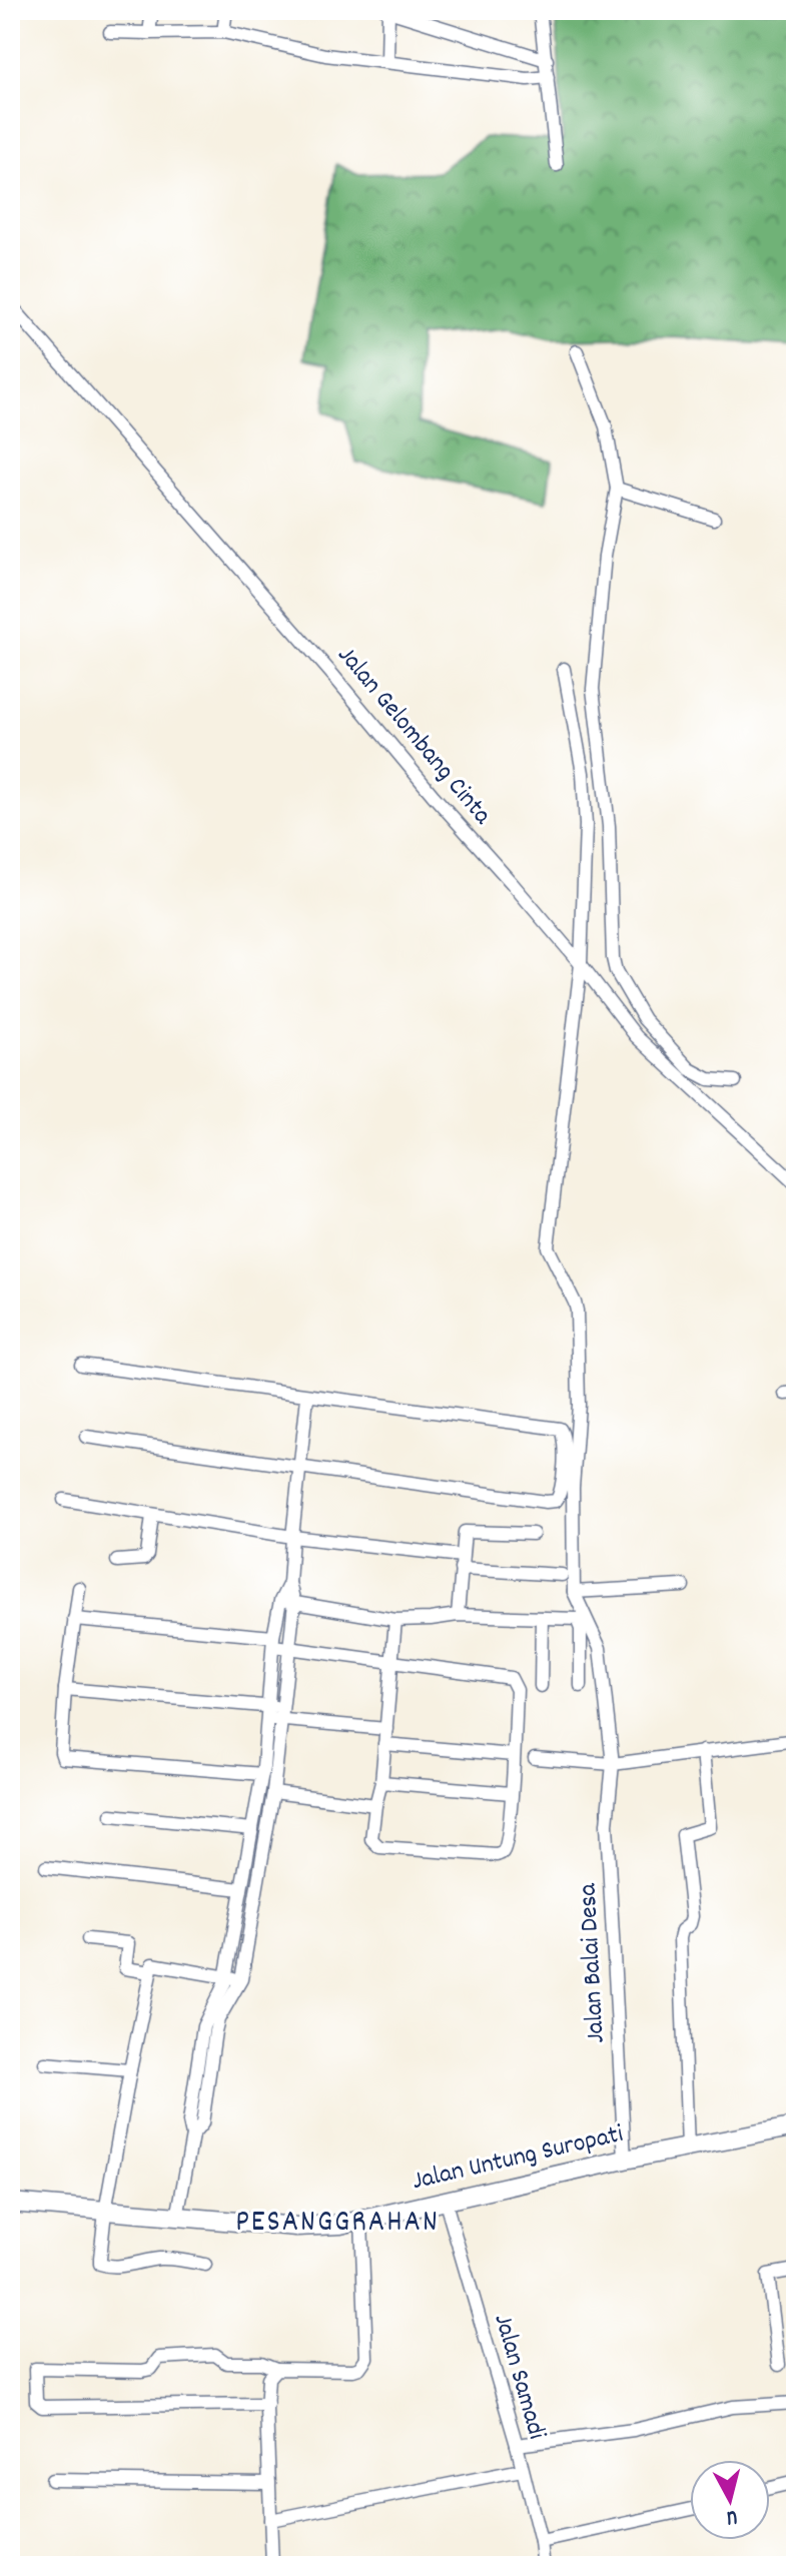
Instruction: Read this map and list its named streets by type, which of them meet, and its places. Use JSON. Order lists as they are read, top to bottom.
{
  "streets": {
    "main road": ["Jalan Untung Suropati"],
    "street": ["Jalan Gelombang Cinta", "Jalan Balai Desa", "Jalan Samadi"]
  },
  "crossings": [
    ["Jalan Balai Desa", "Jalan Untung Suropati"],
    ["Jalan Untung Suropati", "Jalan Samadi"]
  ],
  "districts": ["PESANGGRAHAN"],
  "north": "bottom"
}
